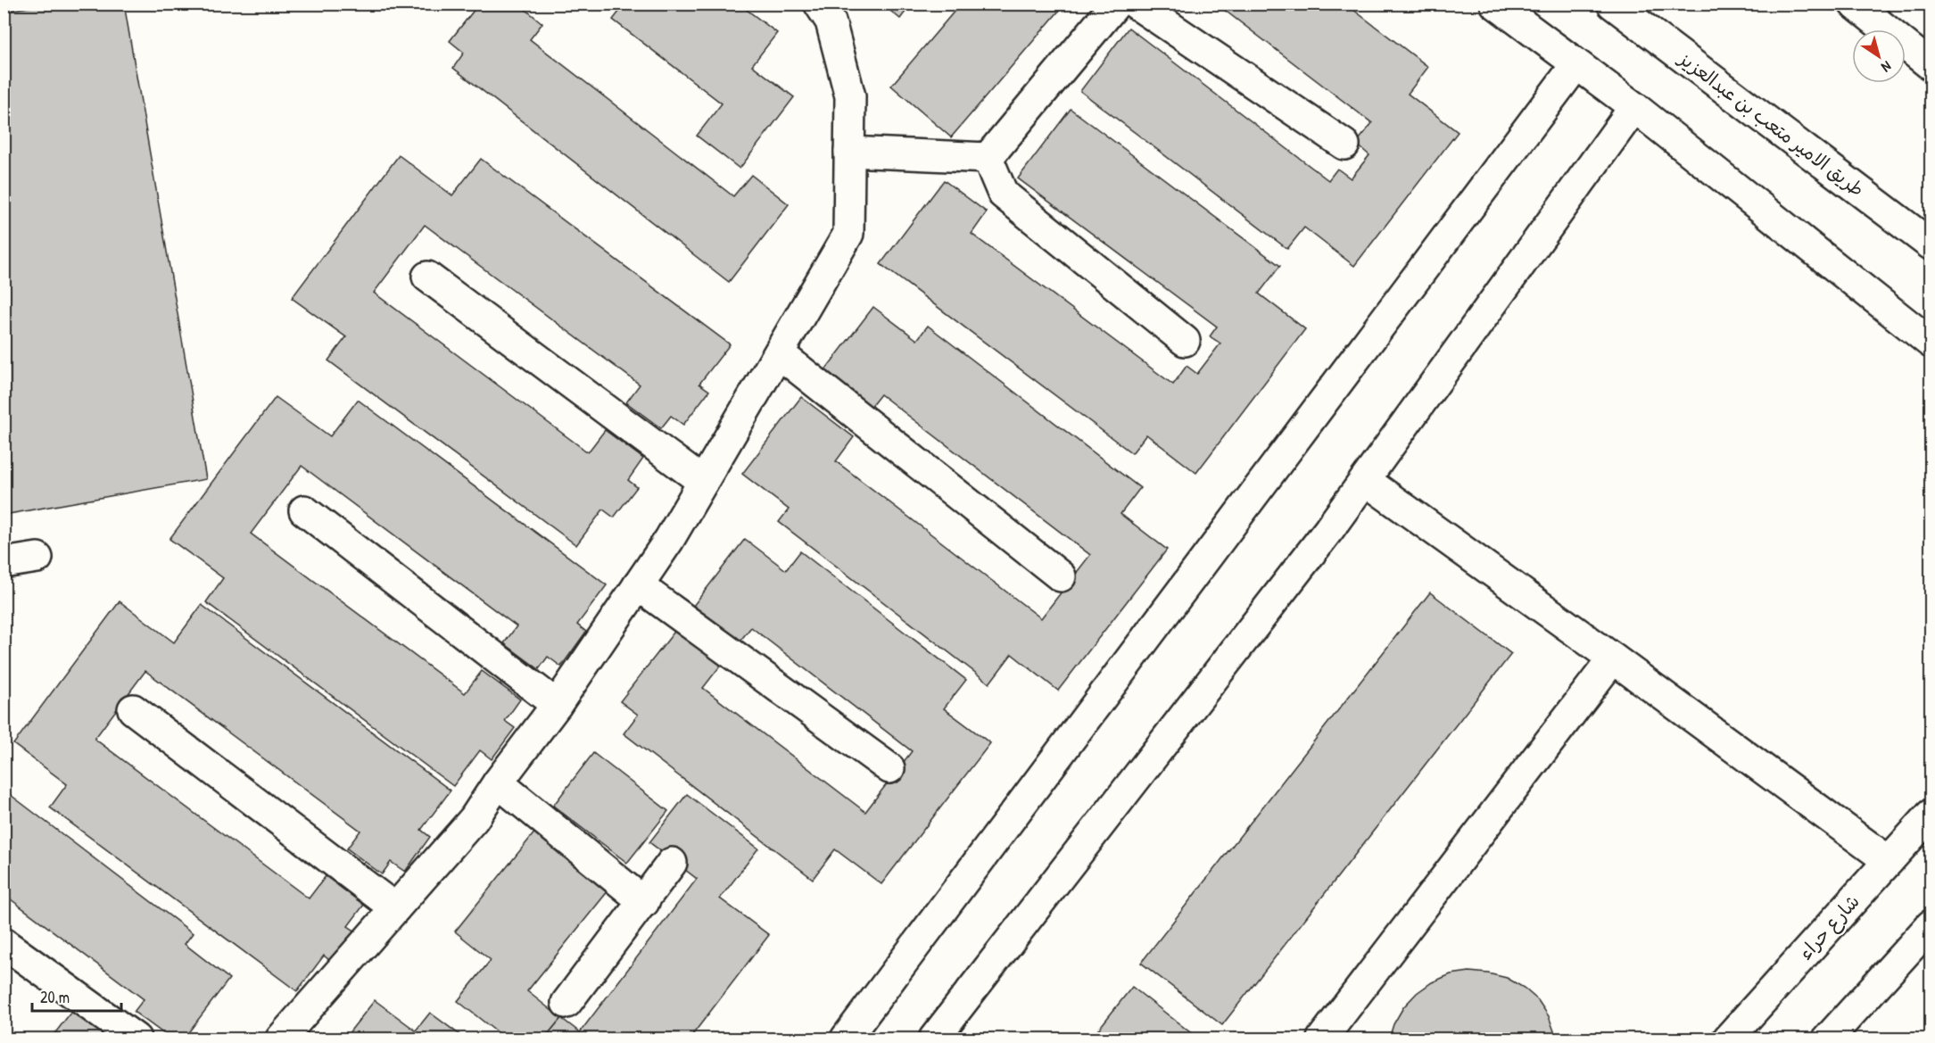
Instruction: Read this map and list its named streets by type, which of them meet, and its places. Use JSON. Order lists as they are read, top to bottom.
{
  "streets": {
    "street": ["طريق الامير متعب بن عبدالعزيز", "شارع حراء"]
  },
  "scale_bar": "20 m",
  "north": "bottom right"
}
